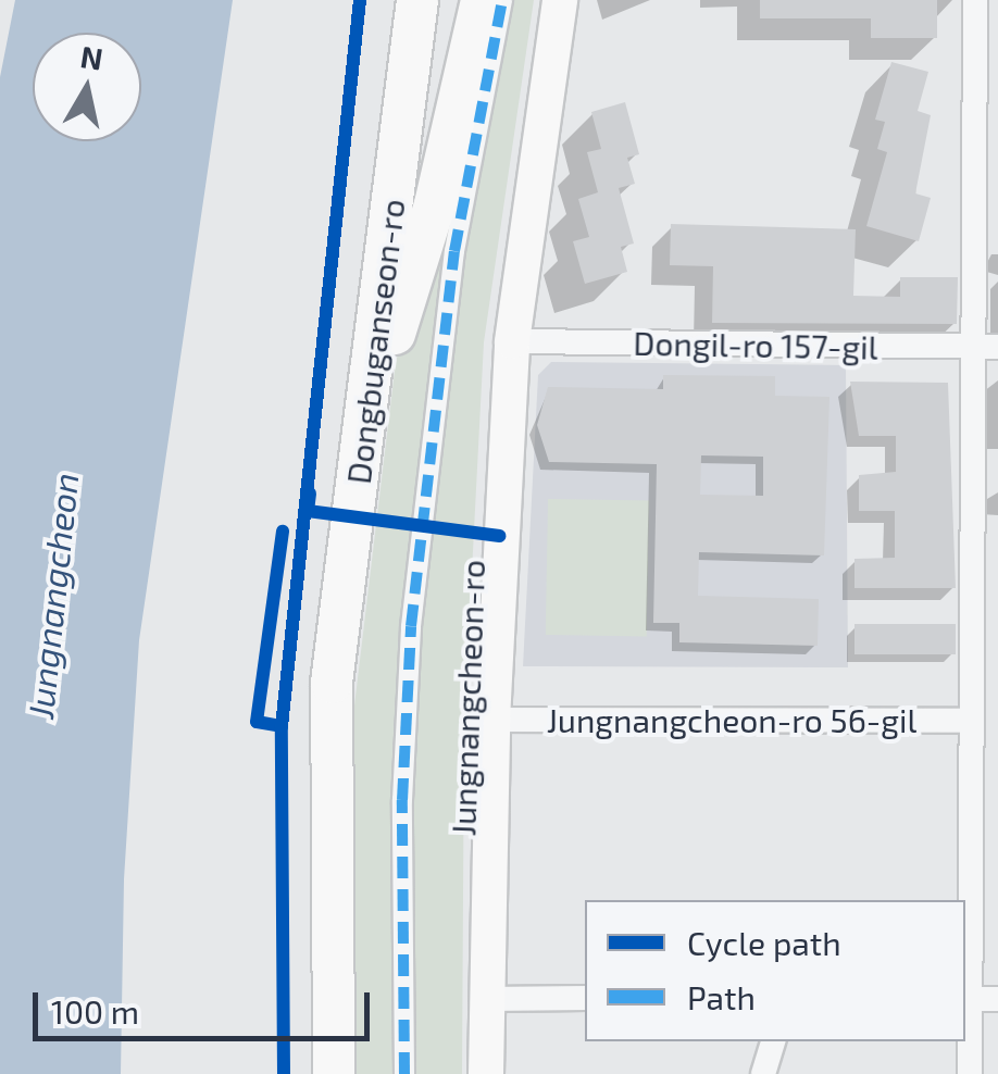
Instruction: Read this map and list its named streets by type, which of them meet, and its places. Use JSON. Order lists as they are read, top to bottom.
{
  "streets": {
    "highway": ["Dongbuganseon-ro"],
    "main road": ["Jungnangcheon-ro"],
    "street": ["Dongil-ro 157-gil", "Jungnangcheon-ro 56-gil"]
  },
  "crossings": [
    ["Dongil-ro 157-gil", "Jungnangcheon-ro"],
    ["Jungnangcheon-ro", "Jungnangcheon-ro 56-gil"]
  ],
  "water": ["Jungnangcheon"],
  "legend": ["Cycle path", "Path"],
  "scale_bar": "100 m",
  "north": "top"
}
